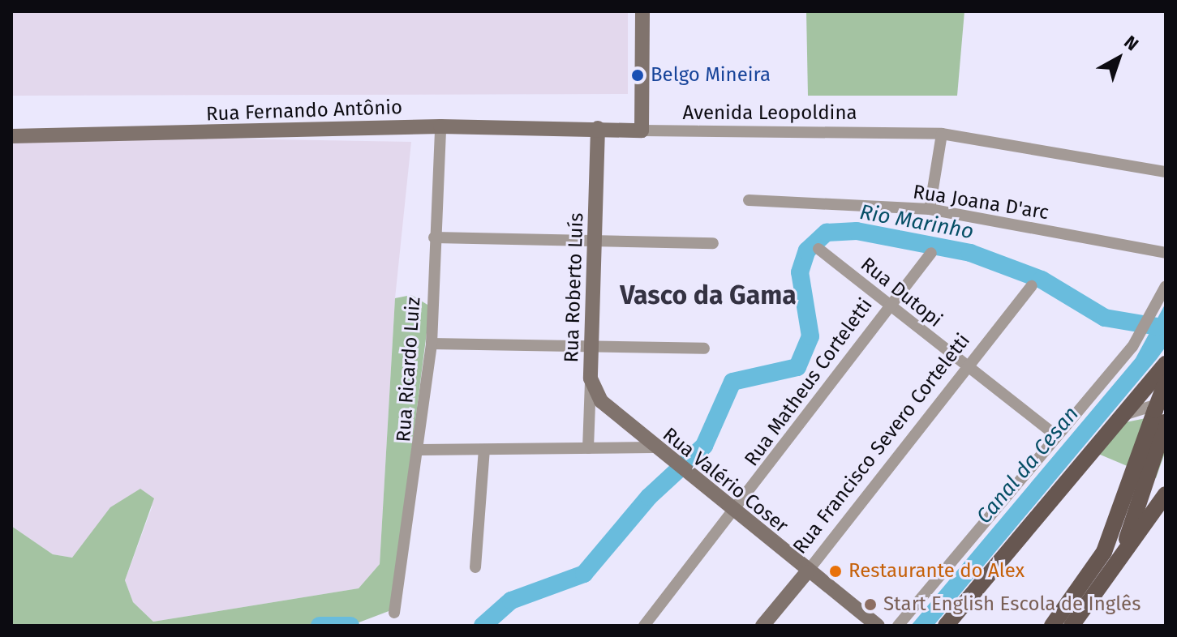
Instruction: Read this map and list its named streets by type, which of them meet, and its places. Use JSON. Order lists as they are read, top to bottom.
{
  "streets": {
    "street": [
      "Rua Fernando Antônio",
      "Avenida Leopoldina",
      "Rua Joana D'arc",
      "Rua Roberto Luís",
      "Rua Dutopi",
      "Rua Ricardo Luiz",
      "Rua Matheus Corteletti",
      "Rua Francisco Severo Corteletti",
      "Rua Valério Coser"
    ]
  },
  "crossings": [
    ["Rua Fernando Antônio", "Avenida Leopoldina"],
    ["Rua Fernando Antônio", "Rua Roberto Luís"],
    ["Rua Fernando Antônio", "Rua Ricardo Luiz"],
    ["Avenida Leopoldina", "Rua Roberto Luís"],
    ["Rua Roberto Luís", "Rua Valério Coser"],
    ["Rua Dutopi", "Rua Matheus Corteletti"],
    ["Rua Dutopi", "Rua Francisco Severo Corteletti"],
    ["Rua Matheus Corteletti", "Rua Valério Coser"],
    ["Rua Francisco Severo Corteletti", "Rua Valério Coser"]
  ],
  "districts": ["Vasco da Gama"],
  "water": ["Rio Marinho", "Canal da Cesan"],
  "places": ["Belgo Mineira", "Restaurante do Alex", "Start English Escola de Inglês"],
  "north": "top right"
}
